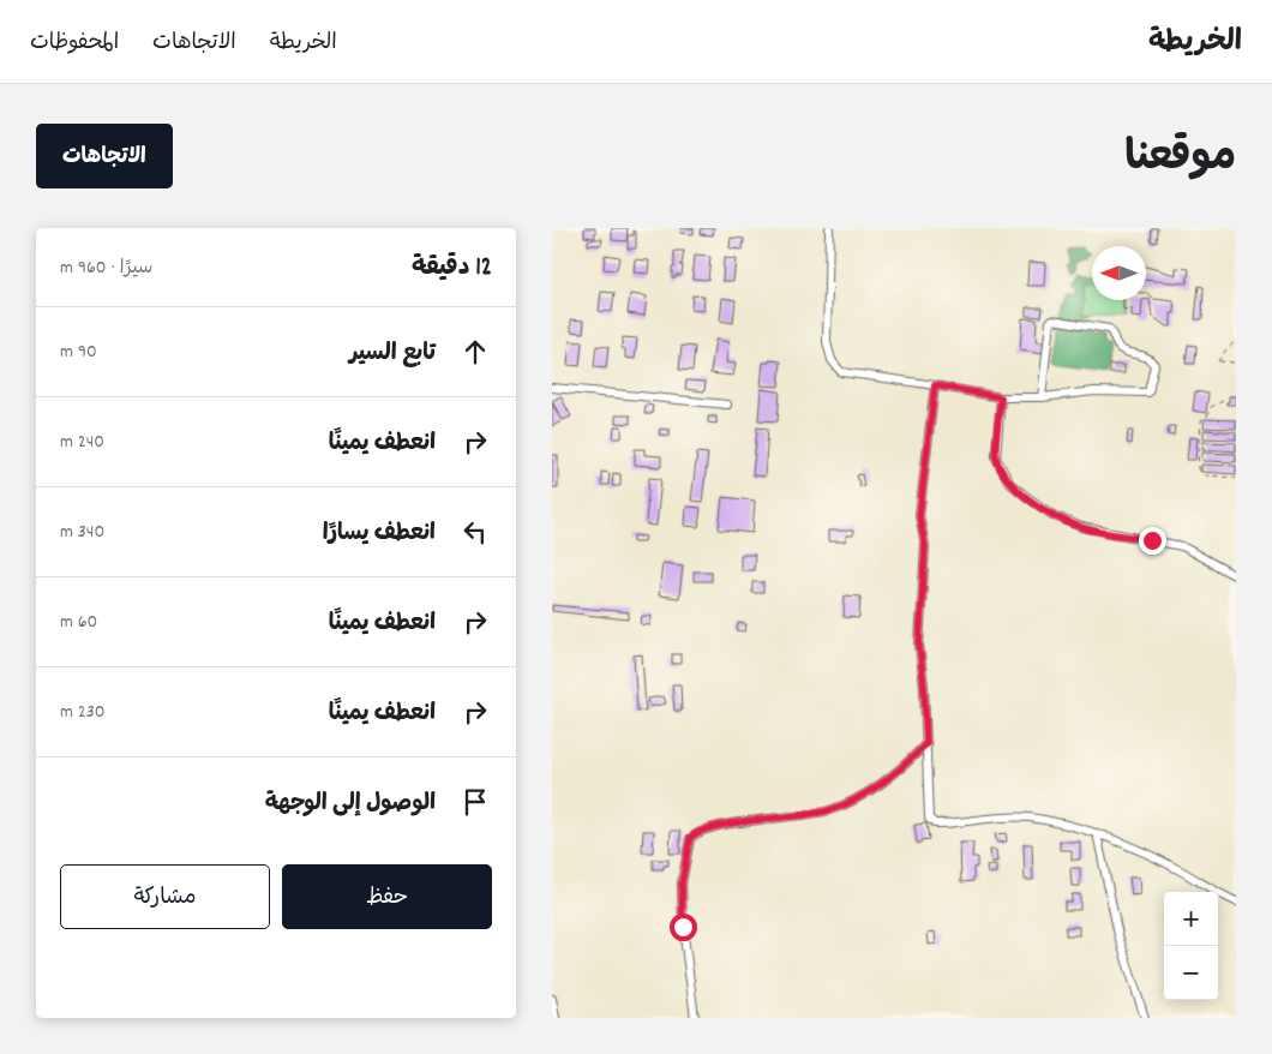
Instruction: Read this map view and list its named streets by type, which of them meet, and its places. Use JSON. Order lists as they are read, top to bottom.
{
  "north": "left",
  "page": {
    "header": "الخريطة",
    "nav": ["الخريطة", "الاتجاهات", "المحفوظات"],
    "title": "موقعنا",
    "buttons": [
      "الاتجاهات",
      ["حفظ", "مشاركة"]
    ],
    "heading": ["12 دقيقة", "سيرًا · 960 m"],
    "list": [
      ["تابع السير", "90 m"],
      ["انعطف يمينًا", "240 m"],
      ["انعطف يسارًا", "340 m"],
      ["انعطف يمينًا", "60 m"],
      ["انعطف يمينًا", "230 m"],
      "الوصول إلى الوجهة"
    ],
    "map_buttons": ["+", "−"]
  }
}
